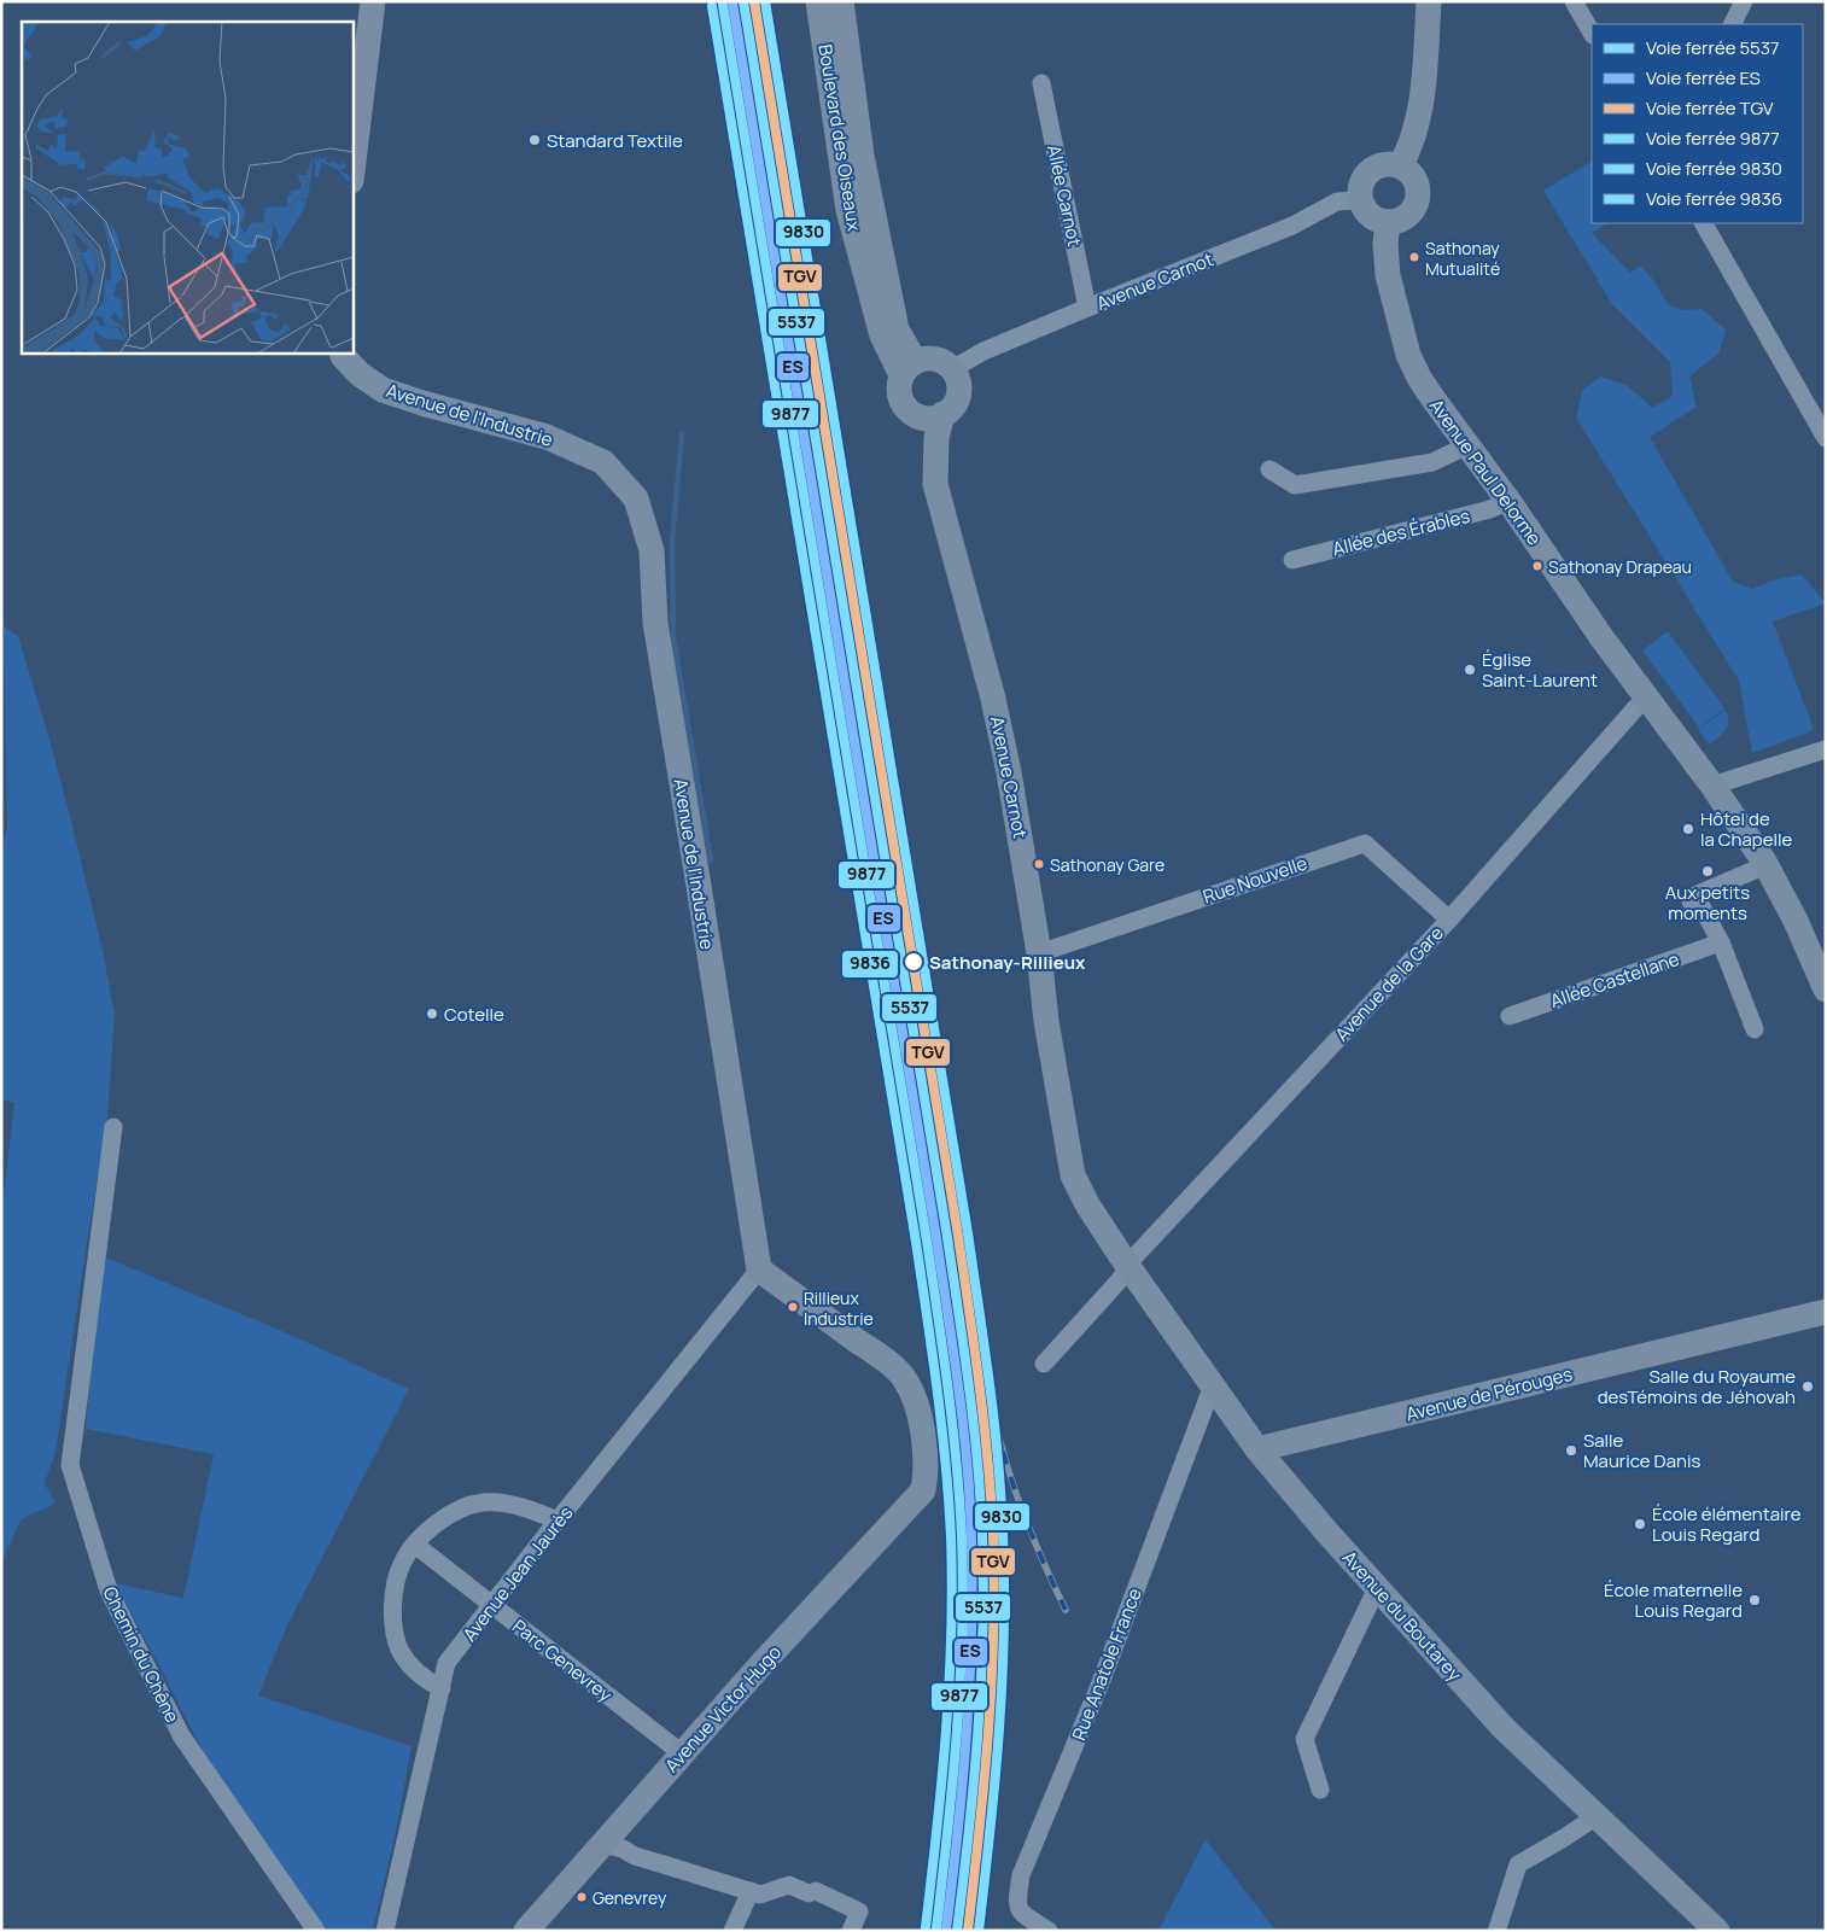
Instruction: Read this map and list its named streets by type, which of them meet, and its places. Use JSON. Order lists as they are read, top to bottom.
{
  "streets": {
    "street": [
      "Boulevard des Oiseaux",
      "Allée Carnot",
      "Avenue Carnot",
      "Avenue de l'Industrie",
      "Avenue Paul Delorme",
      "Allée des Érables",
      "Rue Nouvelle",
      "Allée Castellane",
      "Avenue de la Gare",
      "Avenue de Pérouges",
      "Avenue Jean Jaurès",
      "Avenue du Boutarey",
      "Chemin du Chêne",
      "Parc Genevrey",
      "Rue Anatole France",
      "Avenue Victor Hugo"
    ]
  },
  "crossings": [
    ["Boulevard des Oiseaux", "Avenue Carnot"],
    ["Allée Carnot", "Avenue Carnot"],
    ["Avenue Carnot", "Avenue Paul Delorme"],
    ["Avenue Carnot", "Rue Nouvelle"],
    ["Avenue Carnot", "Avenue de la Gare"],
    ["Avenue Carnot", "Avenue du Boutarey"],
    ["Avenue de l'Industrie", "Avenue Jean Jaurès"],
    ["Avenue de l'Industrie", "Avenue Victor Hugo"],
    ["Avenue Paul Delorme", "Allée des Érables"],
    ["Avenue Paul Delorme", "Avenue de la Gare"],
    ["Rue Nouvelle", "Avenue de la Gare"],
    ["Avenue de la Gare", "Avenue du Boutarey"],
    ["Avenue de Pérouges", "Avenue du Boutarey"],
    ["Avenue Jean Jaurès", "Parc Genevrey"],
    ["Avenue Jean Jaurès", "Avenue Victor Hugo"],
    ["Avenue du Boutarey", "Rue Anatole France"],
    ["Parc Genevrey", "Avenue Victor Hugo"]
  ],
  "places": [
    "Standard Textile",
    "Sathonay Mutualité",
    "Sathonay Drapeau",
    "Église Saint-Laurent",
    "Hôtel de la Chapelle",
    "Sathonay Gare",
    "Aux petits moments",
    "Sathonay-Rillieux",
    "Cotelle",
    "Rillieux Industrie",
    "Salle du Royaume desTémoins de Jéhovah",
    "Salle Maurice Danis",
    "École élémentaire Louis Regard",
    "École maternelle Louis Regard",
    "Genevrey"
  ],
  "lines": [
    "rail line 5537",
    "rail line TGV",
    "rail line 9830",
    "rail line ES",
    "rail line 9877",
    "rail line 9836"
  ],
  "legend": [
    "Voie ferrée 5537",
    "Voie ferrée ES",
    "Voie ferrée TGV",
    "Voie ferrée 9877",
    "Voie ferrée 9830",
    "Voie ferrée 9836"
  ]
}
